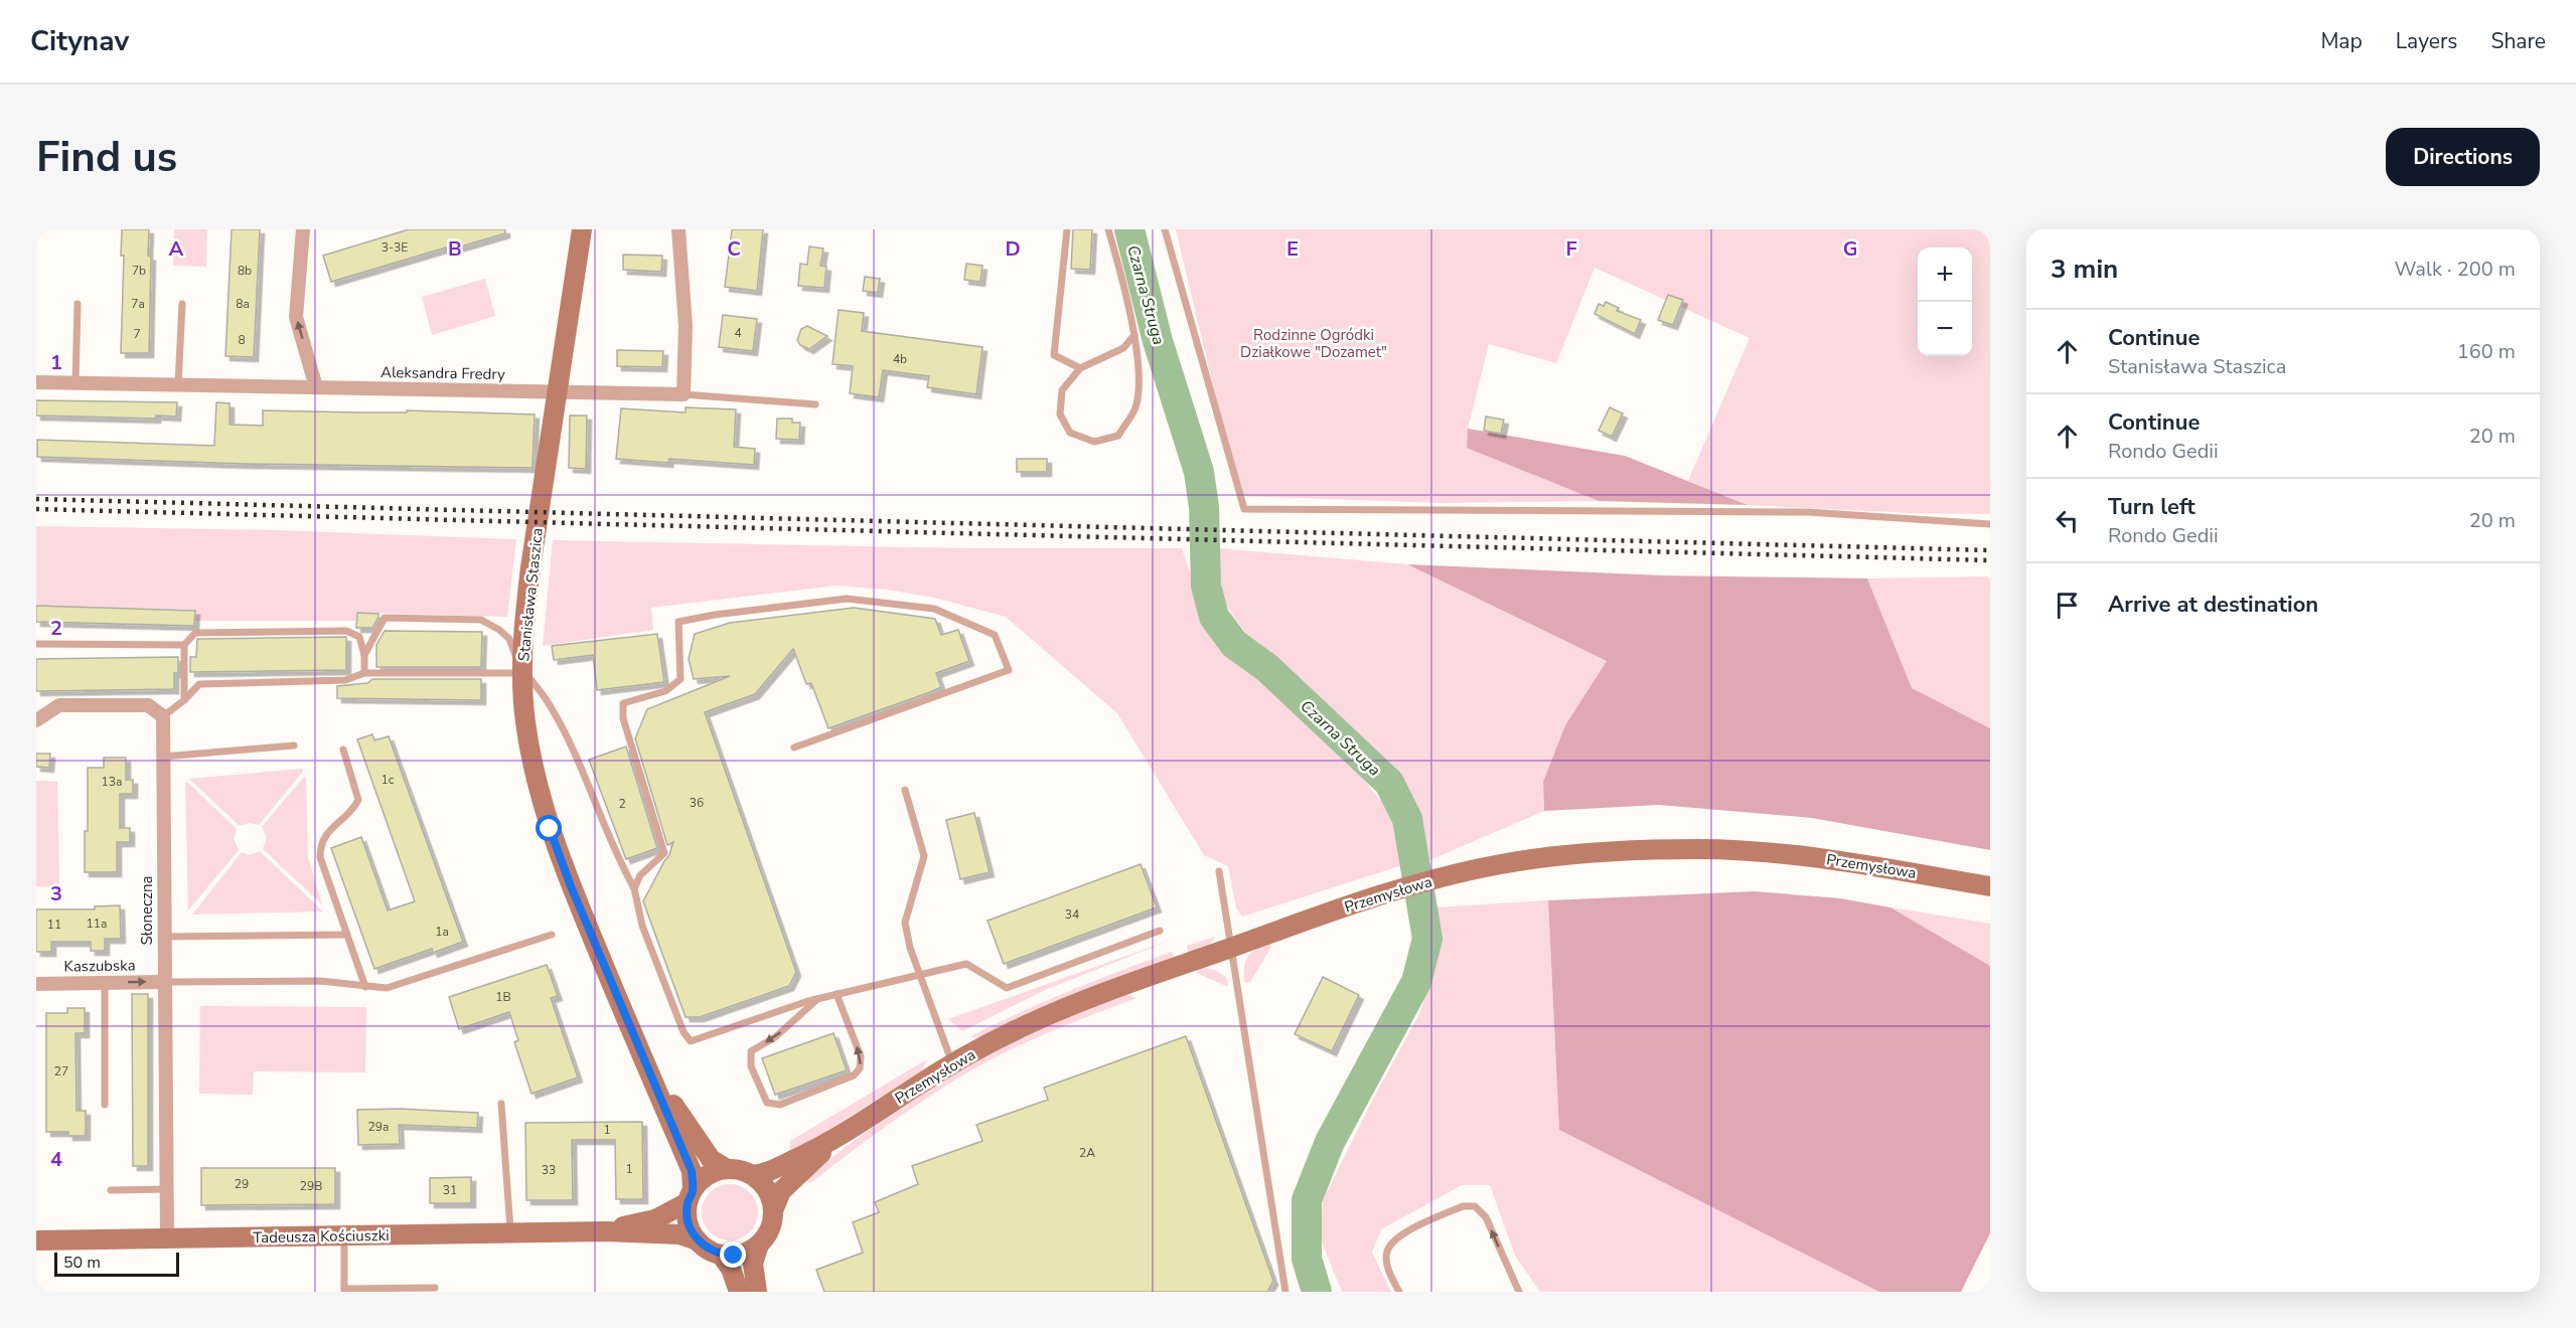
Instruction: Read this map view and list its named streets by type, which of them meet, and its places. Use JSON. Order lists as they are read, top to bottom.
{
  "streets": {
    "street": [
      "Aleksandra Fredry",
      "Stanisława Staszica",
      "Przemysłowa",
      "Słoneczna",
      "Kaszubska",
      "Tadeusza Kościuszki"
    ]
  },
  "crossings": [
    ["Stanisława Staszica", "Przemysłowa"],
    ["Stanisława Staszica", "Tadeusza Kościuszki"],
    ["Przemysłowa", "Tadeusza Kościuszki"],
    ["Słoneczna", "Kaszubska"],
    ["Słoneczna", "Tadeusza Kościuszki"]
  ],
  "one_way": ["Kaszubska"],
  "water": ["Czarna Struga"],
  "parks": ["Rodzinne Ogródki Działkowe \"Dozamet\""],
  "house_numbers": [
    "3-3E",
    "7b",
    "8b",
    "7a",
    "8a",
    "4",
    "7",
    "8",
    "4b",
    "1c",
    "13a",
    "36",
    "2",
    "34",
    "11a",
    "11",
    "1a",
    "1B",
    "27",
    "29a",
    "1",
    "2A",
    "1",
    "33",
    "29",
    "29B",
    "31"
  ],
  "scale_bar": "50 m",
  "page": {
    "header": "Citynav",
    "nav": ["Map", "Layers", "Share"],
    "buttons": "Directions",
    "title": "Find us",
    "heading": ["3 min", "Walk · 200 m"],
    "map_buttons": ["+", "−"],
    "list": [
      ["Continue", "Stanisława Staszica", "160 m"],
      ["Continue", "Rondo Gedii", "20 m"],
      ["Turn left", "Rondo Gedii", "20 m"],
      "Arrive at destination"
    ],
    "scale": "50 m"
  },
  "grid": {
    "columns": [
      "A",
      "B",
      "C",
      "D",
      "E",
      "F",
      "G"
    ],
    "rows": [
      "1",
      "2",
      "3",
      "4"
    ]
  }
}
